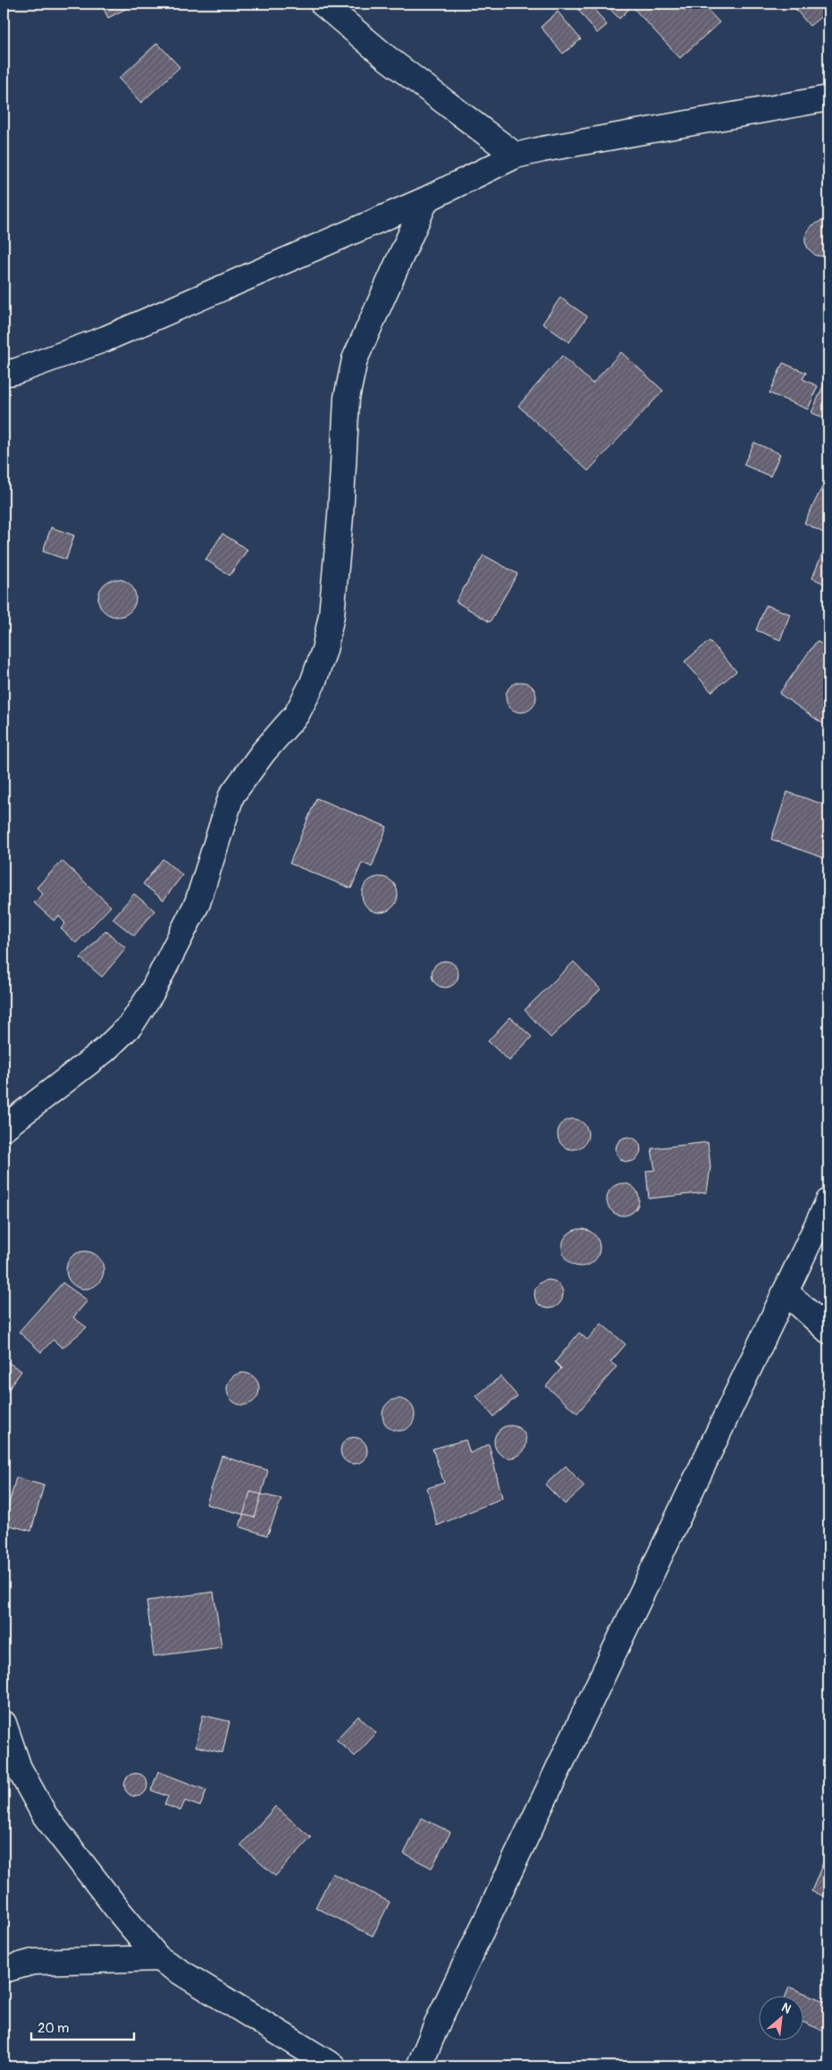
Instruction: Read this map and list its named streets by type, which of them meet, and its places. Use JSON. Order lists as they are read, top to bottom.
{
  "scale_bar": "20 m",
  "north": "top right"
}
